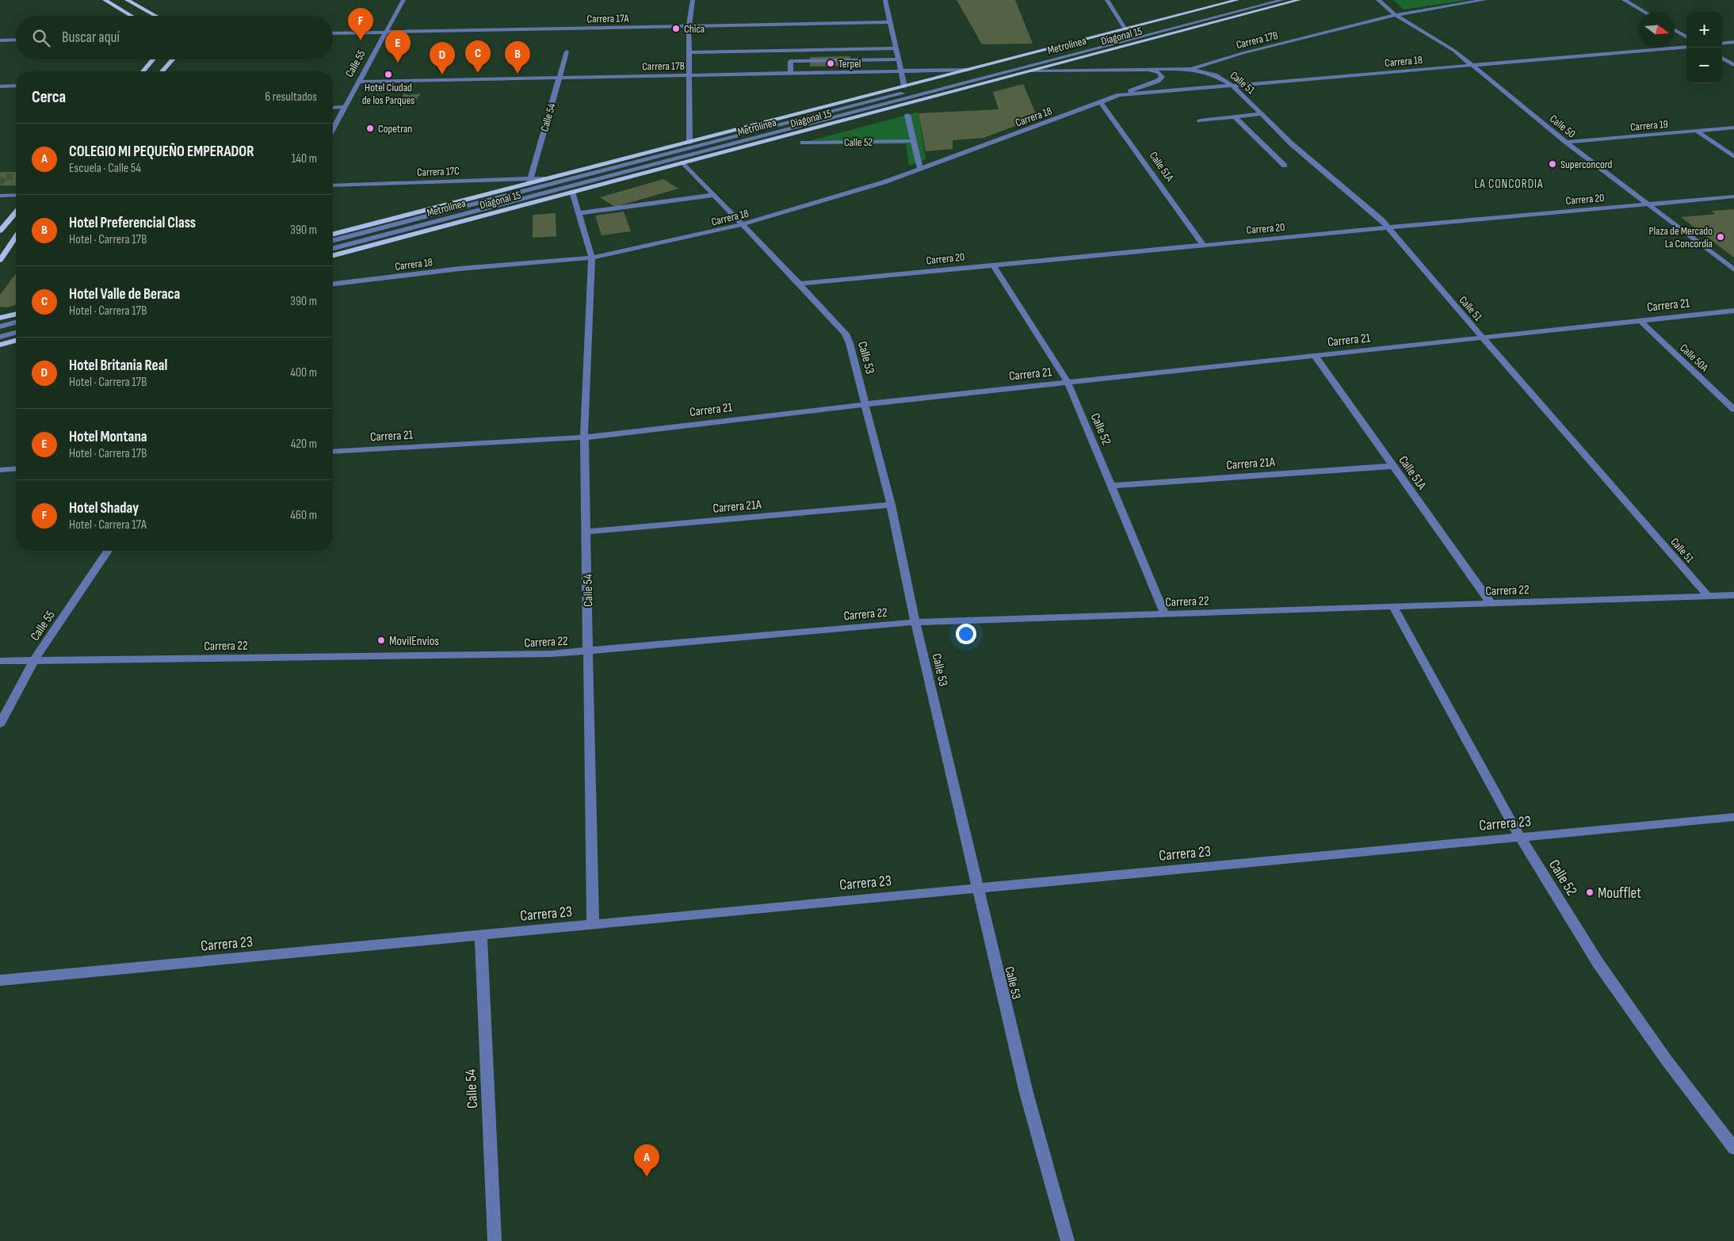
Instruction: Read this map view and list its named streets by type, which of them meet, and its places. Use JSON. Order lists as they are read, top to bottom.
{
  "streets": {
    "main road": ["Diagonal 15"],
    "street": [
      "Carrera 17A",
      "Carrera 17B",
      "Metrolínea",
      "Carrera 18",
      "Calle 55",
      "Calle 51",
      "Calle 54",
      "Carrera 19",
      "Calle 50",
      "Calle 52",
      "Calle 51A",
      "Carrera 17C",
      "Carrera 20",
      "Carrera 21",
      "Calle 53",
      "Calle 50A",
      "Carrera 21A",
      "Carrera 22",
      "Carrera 23"
    ]
  },
  "crossings": [
    ["Carrera 17A", "Calle 55"],
    ["Diagonal 15", "Carrera 17B"],
    ["Diagonal 15", "Calle 54"],
    ["Diagonal 15", "Carrera 17C"],
    ["Diagonal 15", "Calle 53"],
    ["Carrera 17B", "Carrera 18"],
    ["Carrera 17B", "Calle 55"],
    ["Carrera 17B", "Calle 51"],
    ["Carrera 17B", "Calle 54"],
    ["Carrera 17B", "Calle 50"],
    ["Carrera 18", "Calle 51"],
    ["Carrera 18", "Calle 54"],
    ["Carrera 18", "Calle 50"],
    ["Carrera 18", "Calle 51A"],
    ["Carrera 18", "Calle 53"],
    ["Calle 55", "Carrera 22"],
    ["Calle 51", "Carrera 20"],
    ["Calle 51", "Carrera 21"],
    ["Calle 51", "Carrera 22"],
    ["Calle 54", "Carrera 17C"],
    ["Calle 54", "Carrera 21"],
    ["Calle 54", "Carrera 21A"],
    ["Calle 54", "Carrera 22"],
    ["Calle 54", "Carrera 23"],
    ["Carrera 19", "Calle 50"],
    ["Calle 50", "Carrera 20"],
    ["Calle 52", "Carrera 20"],
    ["Calle 52", "Carrera 21"],
    ["Calle 52", "Carrera 21A"],
    ["Calle 52", "Carrera 22"],
    ["Calle 52", "Carrera 23"],
    ["Calle 51A", "Carrera 20"],
    ["Calle 51A", "Carrera 21"],
    ["Calle 51A", "Carrera 21A"],
    ["Calle 51A", "Carrera 22"],
    ["Carrera 20", "Calle 53"],
    ["Carrera 21", "Calle 53"],
    ["Carrera 21", "Calle 50A"],
    ["Calle 53", "Carrera 21A"],
    ["Calle 53", "Carrera 22"],
    ["Calle 53", "Carrera 23"]
  ],
  "districts": ["LA CONCORDIA"],
  "places": [
    "Chica",
    "Terpel",
    "Hotel Ciudad de los Parques",
    "Copetran",
    "Superconcord",
    "Plaza de Mercado La Concordia",
    "MovilEnvios",
    "Moufflet"
  ],
  "north": "right",
  "page": {
    "pins": [
      "F",
      "E",
      "C",
      "B",
      "D",
      "A"
    ],
    "map_buttons": ["+", "−"],
    "search": "Buscar aquí",
    "heading": ["Cerca", "6 resultados"],
    "list": [
      {
        "mark": "A",
        "name": "COLEGIO MI PEQUEÑO EMPERADOR",
        "note": "Escuela · Calle 54",
        "value": "140 m"
      },
      {
        "mark": "B",
        "name": "Hotel Preferencial Class",
        "note": "Hotel · Carrera 17B",
        "value": "390 m"
      },
      {
        "mark": "C",
        "name": "Hotel Valle de Beraca",
        "note": "Hotel · Carrera 17B",
        "value": "390 m"
      },
      {
        "mark": "D",
        "name": "Hotel Britania Real",
        "note": "Hotel · Carrera 17B",
        "value": "400 m"
      },
      {
        "mark": "E",
        "name": "Hotel Montana",
        "note": "Hotel · Carrera 17B",
        "value": "420 m"
      },
      {
        "mark": "F",
        "name": "Hotel Shaday",
        "note": "Hotel · Carrera 17A",
        "value": "460 m"
      }
    ]
  }
}
